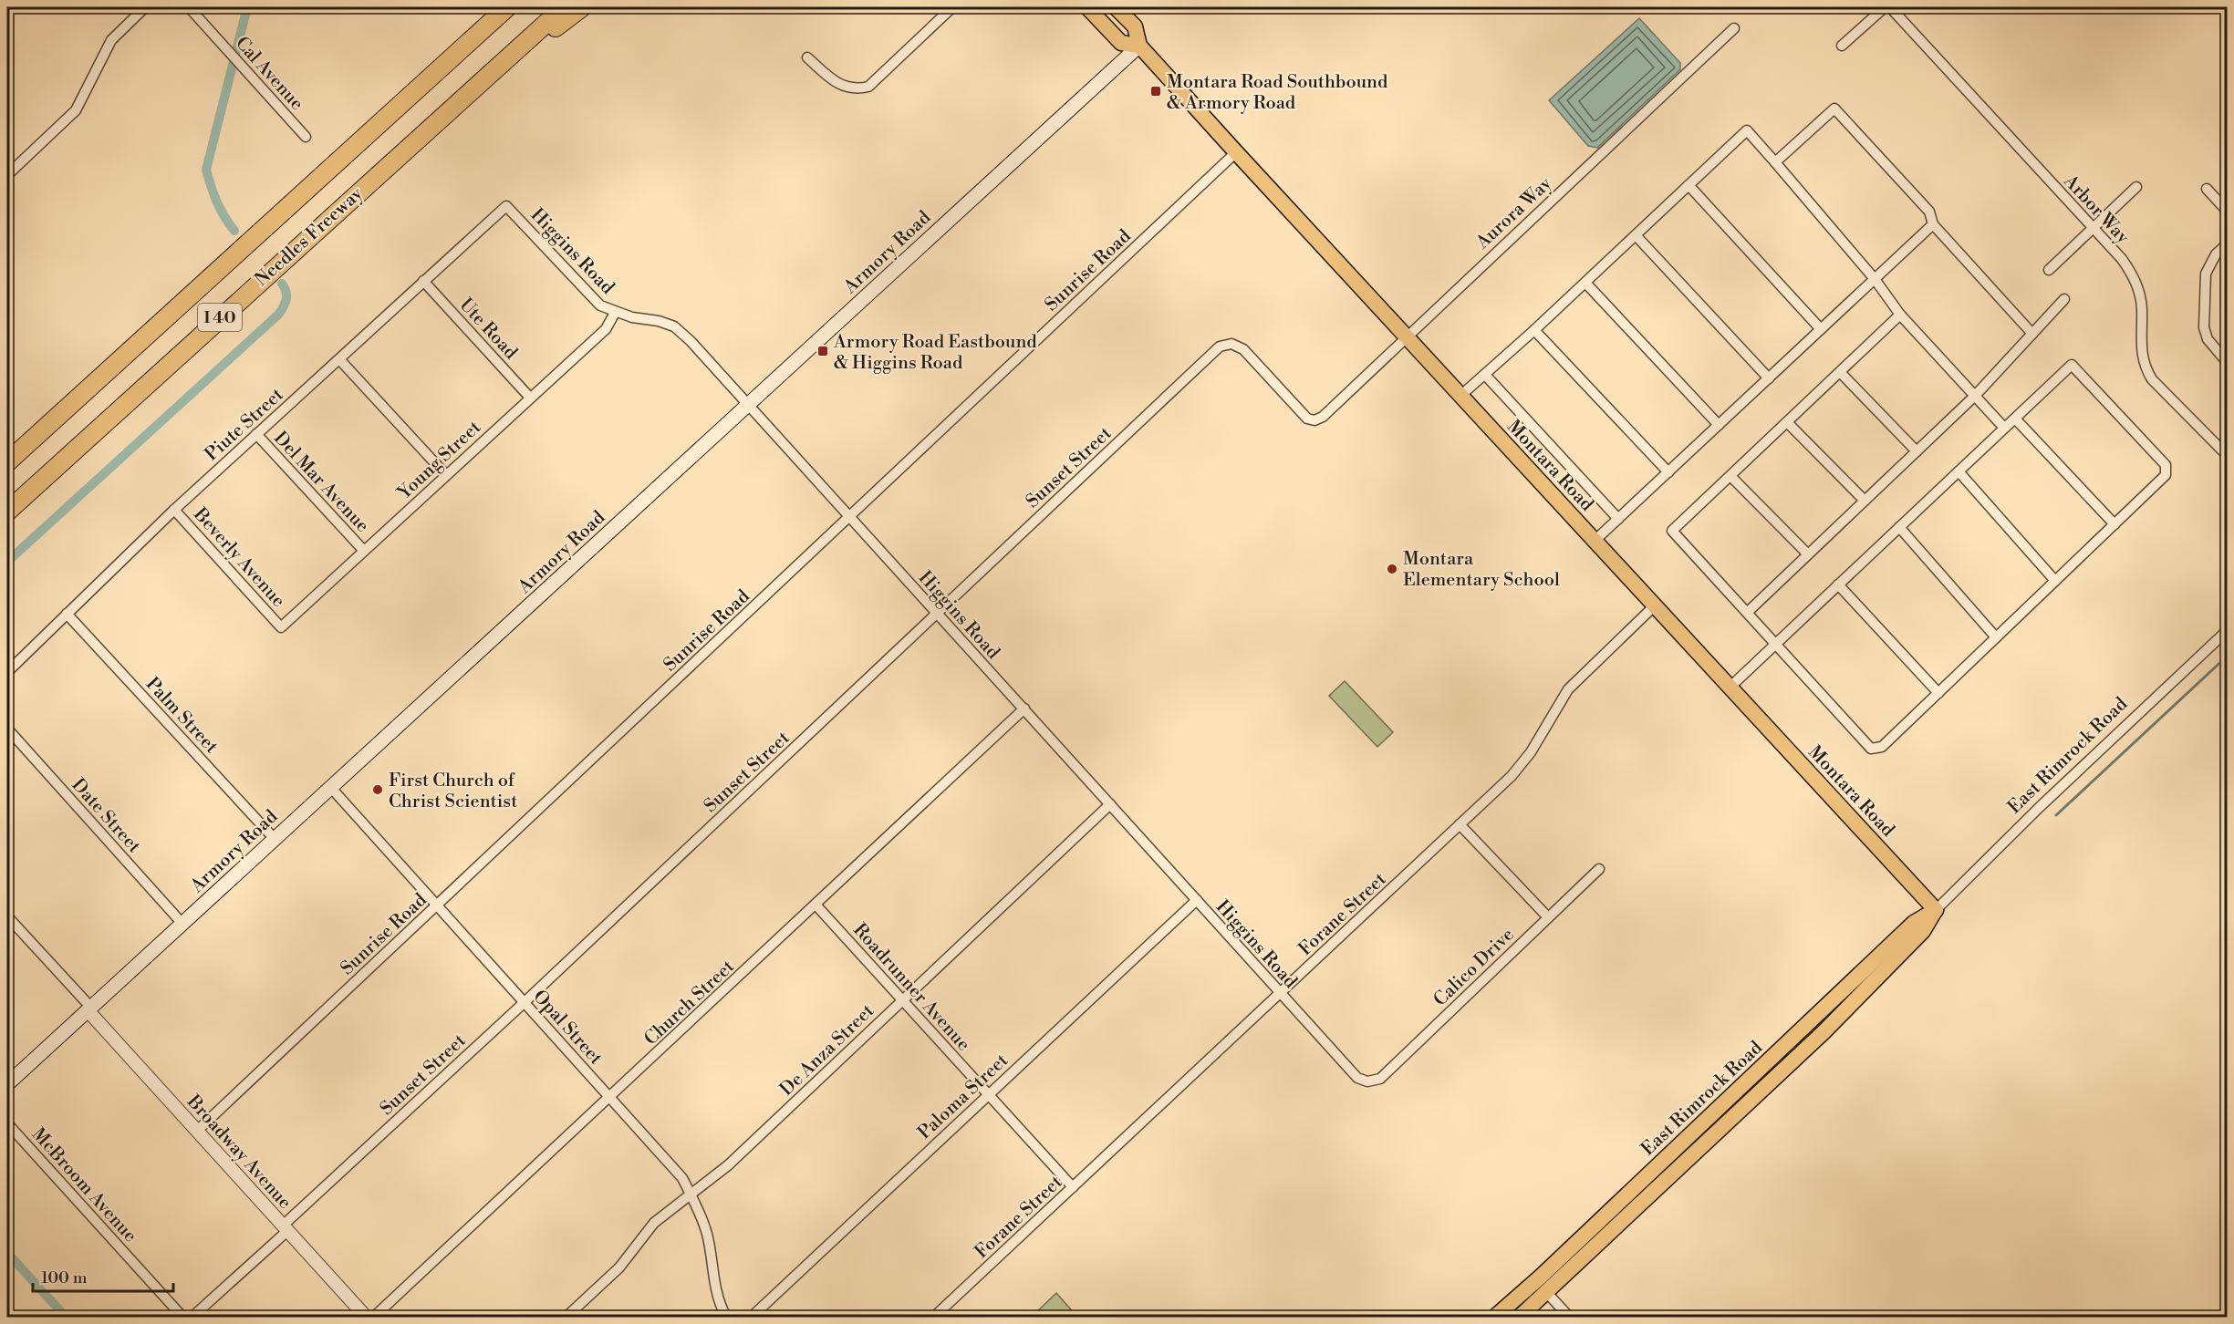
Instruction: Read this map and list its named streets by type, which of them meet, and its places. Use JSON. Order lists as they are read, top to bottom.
{
  "streets": {
    "highway": ["Needles Freeway", "I 40"],
    "main road": ["Armory Road", "Montara Road", "East Rimrock Road"],
    "street": [
      "Cal Avenue",
      "Arbor Way",
      "Aurora Way",
      "Higgins Road",
      "Sunrise Road",
      "Ute Road",
      "Piute Street",
      "Young Street",
      "Sunset Street",
      "Del Mar Avenue",
      "Beverly Avenue",
      "Palm Street",
      "Date Street",
      "Forane Street",
      "Calico Drive",
      "Roadrunner Avenue",
      "Church Street",
      "Opal Street",
      "De Anza Street",
      "Paloma Street",
      "Broadway Avenue",
      "McBroom Avenue"
    ]
  },
  "crossings": [
    ["Aurora Way", "Montara Road"],
    ["Aurora Way", "Sunset Street"],
    ["Higgins Road", "Armory Road"],
    ["Higgins Road", "Sunrise Road"],
    ["Higgins Road", "Piute Street"],
    ["Higgins Road", "Young Street"],
    ["Higgins Road", "Sunset Street"],
    ["Higgins Road", "Forane Street"],
    ["Higgins Road", "Calico Drive"],
    ["Higgins Road", "Church Street"],
    ["Higgins Road", "De Anza Street"],
    ["Higgins Road", "Paloma Street"],
    ["Armory Road", "Montara Road"],
    ["Armory Road", "Palm Street"],
    ["Armory Road", "Date Street"],
    ["Armory Road", "Opal Street"],
    ["Armory Road", "Broadway Avenue"],
    ["Sunrise Road", "Montara Road"],
    ["Sunrise Road", "Opal Street"],
    ["Sunrise Road", "Broadway Avenue"],
    ["Ute Road", "Piute Street"],
    ["Ute Road", "Young Street"],
    ["Piute Street", "Del Mar Avenue"],
    ["Piute Street", "Beverly Avenue"],
    ["Piute Street", "Palm Street"],
    ["Young Street", "Del Mar Avenue"],
    ["Young Street", "Beverly Avenue"],
    ["Montara Road", "East Rimrock Road"],
    ["Montara Road", "Forane Street"],
    ["Sunset Street", "Opal Street"],
    ["Sunset Street", "Broadway Avenue"],
    ["Forane Street", "Roadrunner Avenue"],
    ["Roadrunner Avenue", "Church Street"],
    ["Roadrunner Avenue", "De Anza Street"],
    ["Roadrunner Avenue", "Paloma Street"],
    ["Church Street", "Opal Street"],
    ["Opal Street", "De Anza Street"]
  ],
  "places": {
    "transit": ["Montara Road Southbound & Armory Road", "Armory Road Eastbound & Higgins Road"],
    "other": ["Montara Elementary School", "First Church of Christ Scientist"]
  },
  "scale_bar": "100 m"
}
